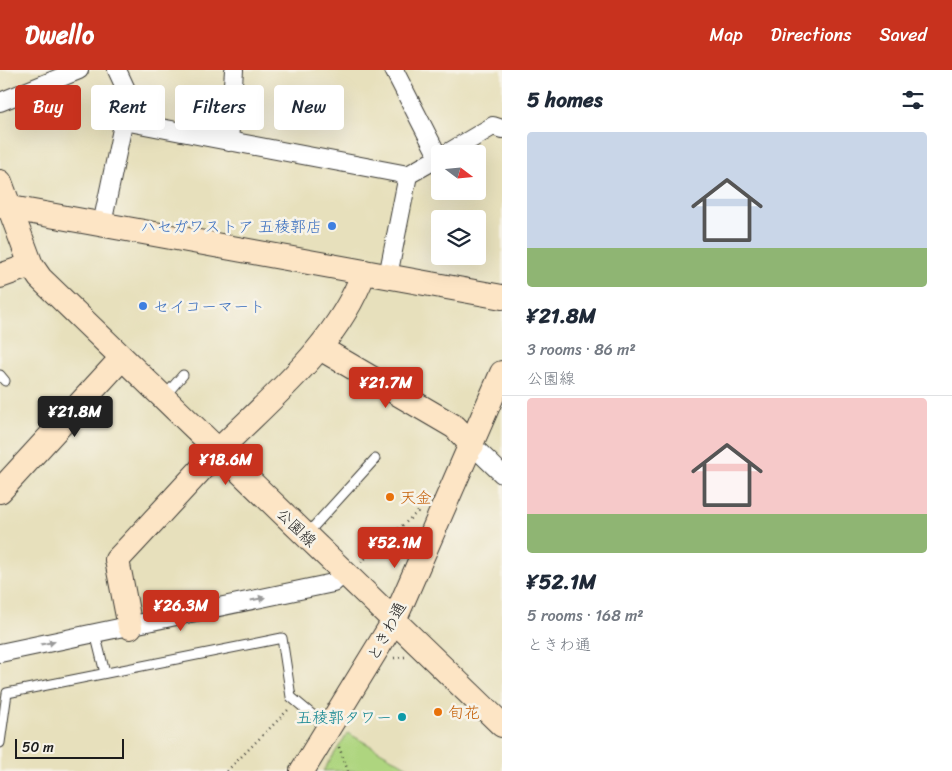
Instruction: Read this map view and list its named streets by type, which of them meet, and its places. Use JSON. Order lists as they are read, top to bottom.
{
  "streets": {
    "street": ["公園線", "ときわ通"]
  },
  "crossings": [
    ["公園線", "ときわ通"]
  ],
  "places": [
    "ハセガワストア 五稜郭店",
    "セイコーマート",
    "天金",
    "旬花",
    "五稜郭タワー"
  ],
  "scale_bar": "50 m",
  "north": "right",
  "page": {
    "header": "Dwello",
    "nav": ["Map", "Directions", "Saved"],
    "heading": "5 homes",
    "chip": [
      "Buy",
      "Rent",
      "Filters",
      "New"
    ],
    "list": [
      {
        "name": "¥21.8M",
        "note": "3 rooms · 86 m² · 公園線"
      },
      {
        "name": "¥52.1M",
        "note": "5 rooms · 168 m² · ときわ通"
      }
    ],
    "price": [
      "¥21.7M",
      "¥21.8M",
      "¥18.6M",
      "¥52.1M",
      "¥26.3M"
    ],
    "scale": "50 m"
  }
}
